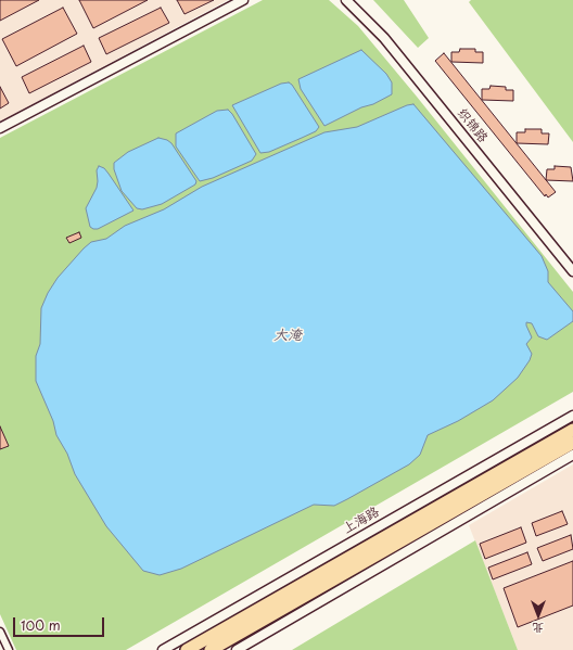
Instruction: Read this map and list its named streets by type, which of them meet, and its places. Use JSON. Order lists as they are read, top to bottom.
{
  "streets": {
    "highway": ["上海路"],
    "main road": ["织锦路"]
  },
  "water": ["大淹"],
  "scale_bar": "100 m",
  "north": "bottom"
}
